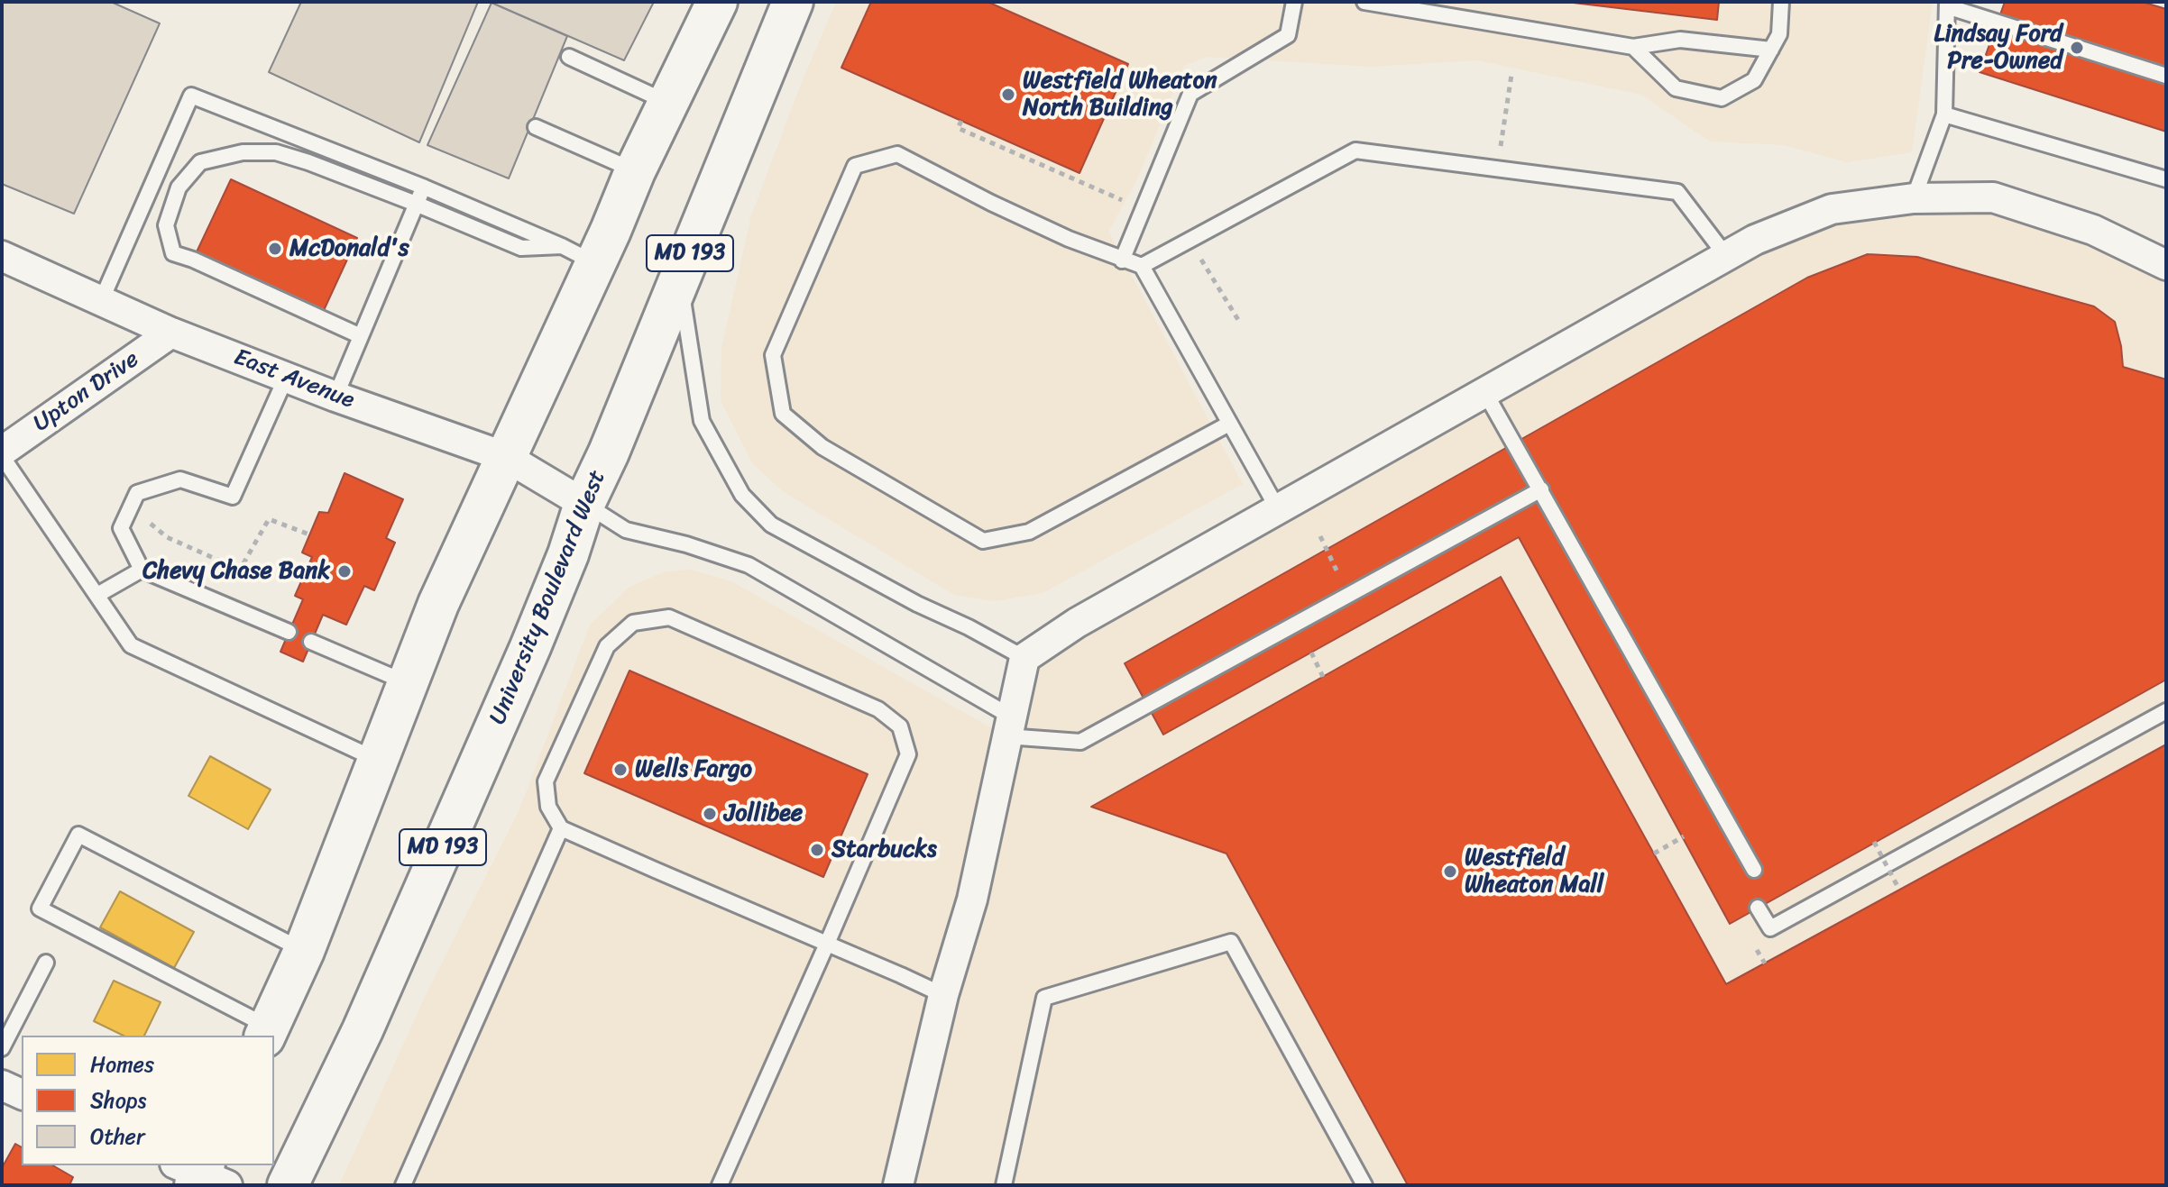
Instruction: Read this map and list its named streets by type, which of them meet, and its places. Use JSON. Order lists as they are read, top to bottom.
{
  "streets": {
    "main road": ["MD 193", "University Boulevard West"],
    "street": ["East Avenue", "Upton Drive"]
  },
  "crossings": [
    ["East Avenue", "Upton Drive"],
    ["East Avenue", "University Boulevard West"]
  ],
  "places": [
    "Lindsay Ford Pre-Owned",
    "Westfield Wheaton North Building",
    "McDonald's",
    "Chevy Chase Bank",
    "Wells Fargo",
    "Jollibee",
    "Starbucks",
    "Westfield Wheaton Mall"
  ],
  "legend": ["Homes", "Shops", "Other"]
}
